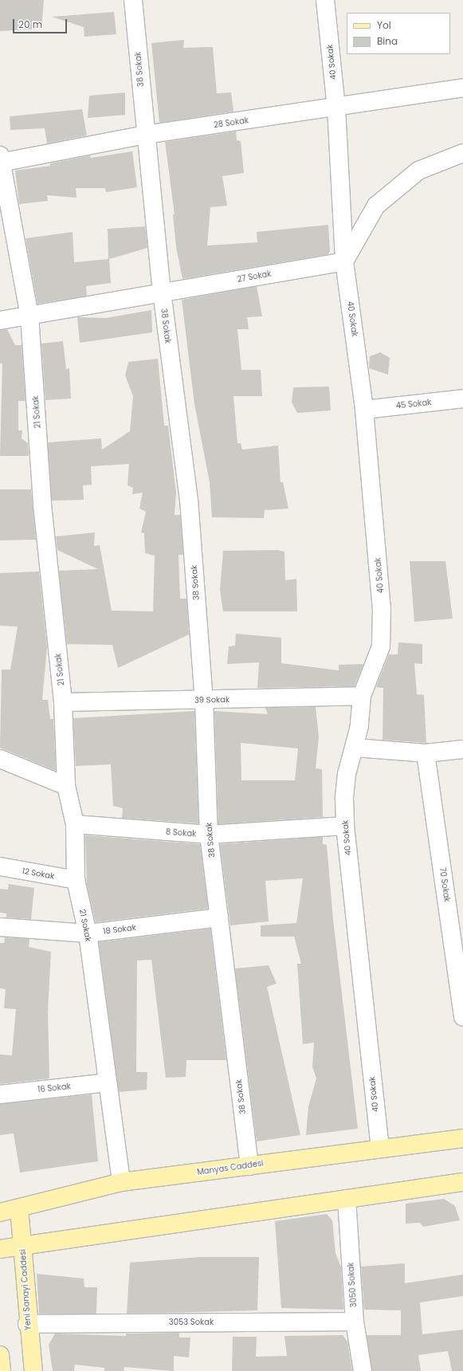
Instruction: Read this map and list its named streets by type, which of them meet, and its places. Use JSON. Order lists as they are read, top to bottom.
{
  "streets": {
    "main road": ["Manyas Caddesi", "Yeni Sanayi Caddesi"],
    "street": [
      "40 Sokak",
      "38 Sokak",
      "28 Sokak",
      "27 Sokak",
      "45 Sokak",
      "21 Sokak",
      "39 Sokak",
      "8 Sokak",
      "12 Sokak",
      "70 Sokak",
      "18 Sokak",
      "16 Sokak",
      "3050 Sokak",
      "3053 Sokak"
    ]
  },
  "crossings": [
    ["40 Sokak", "28 Sokak"],
    ["40 Sokak", "27 Sokak"],
    ["40 Sokak", "45 Sokak"],
    ["40 Sokak", "39 Sokak"],
    ["40 Sokak", "8 Sokak"],
    ["40 Sokak", "Manyas Caddesi"],
    ["38 Sokak", "28 Sokak"],
    ["38 Sokak", "27 Sokak"],
    ["38 Sokak", "39 Sokak"],
    ["38 Sokak", "8 Sokak"],
    ["38 Sokak", "18 Sokak"],
    ["38 Sokak", "Manyas Caddesi"],
    ["28 Sokak", "21 Sokak"],
    ["27 Sokak", "21 Sokak"],
    ["21 Sokak", "39 Sokak"],
    ["21 Sokak", "8 Sokak"],
    ["21 Sokak", "12 Sokak"],
    ["21 Sokak", "18 Sokak"],
    ["21 Sokak", "16 Sokak"],
    ["21 Sokak", "Manyas Caddesi"],
    ["Manyas Caddesi", "Yeni Sanayi Caddesi"],
    ["3050 Sokak", "3053 Sokak"],
    ["Yeni Sanayi Caddesi", "3053 Sokak"]
  ],
  "legend": ["Yol", "Bina"],
  "scale_bar": "20 m"
}
